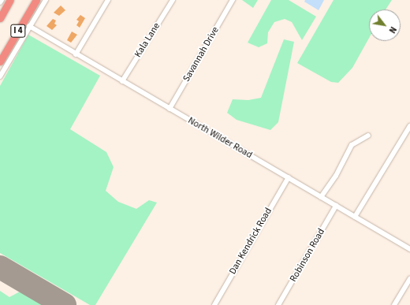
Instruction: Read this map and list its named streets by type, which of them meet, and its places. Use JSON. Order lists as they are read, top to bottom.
{
  "streets": {
    "highway": ["I 4"],
    "street": [
      "Kala Lane",
      "Savannah Drive",
      "North Wilder Road",
      "Dan Kendrick Road",
      "Robinson Road"
    ]
  },
  "crossings": [
    ["Kala Lane", "North Wilder Road"],
    ["Savannah Drive", "North Wilder Road"],
    ["North Wilder Road", "Dan Kendrick Road"],
    ["North Wilder Road", "Robinson Road"]
  ],
  "north": "bottom right"
}
